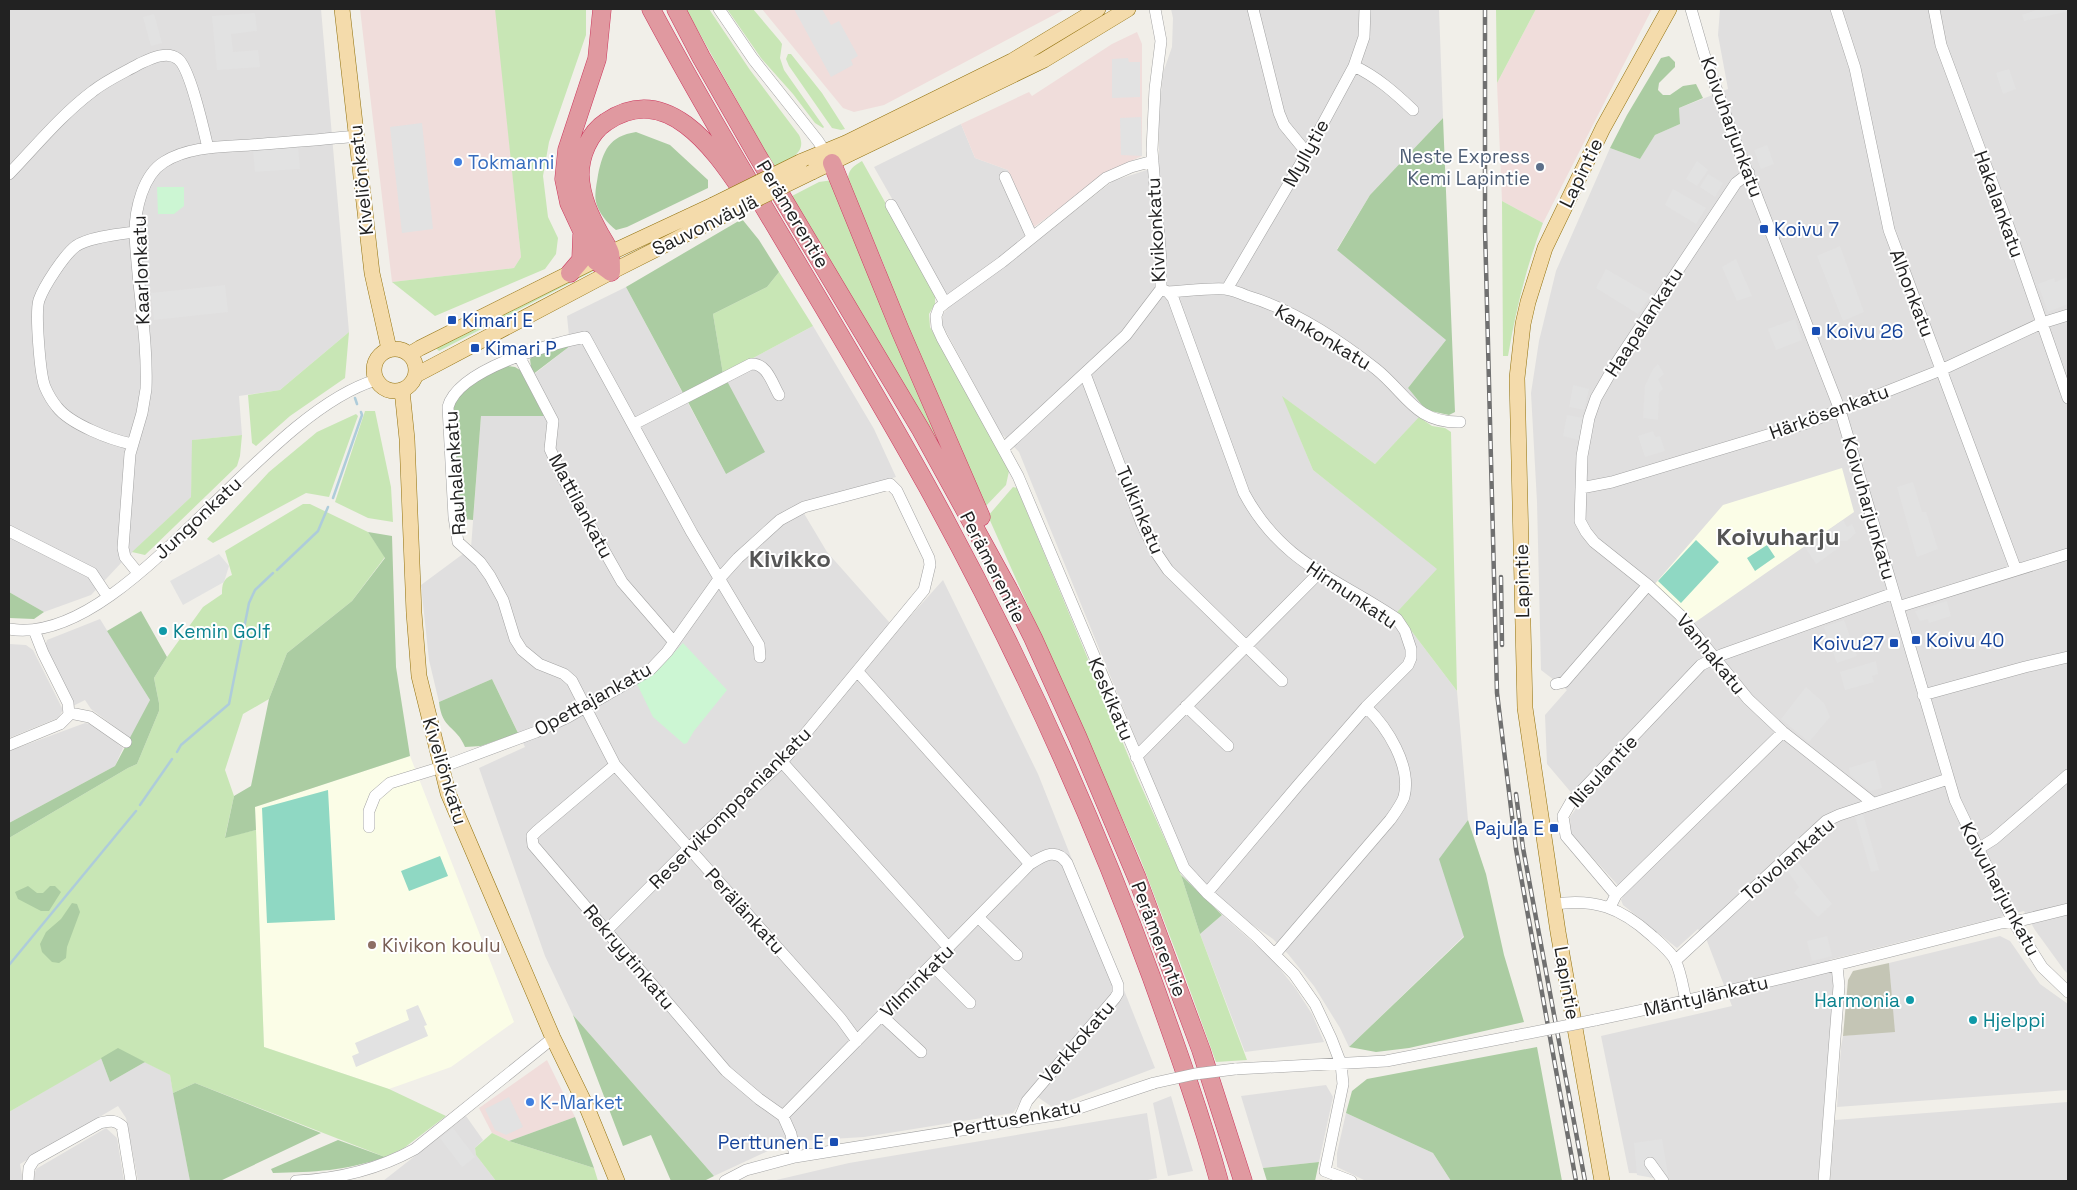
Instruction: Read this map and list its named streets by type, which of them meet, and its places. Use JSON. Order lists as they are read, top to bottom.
{
  "streets": {
    "highway": ["Perämerentie"],
    "main road": ["Lapintie", "Kiveliönkatu", "Sauvonväylä"],
    "street": [
      "Koivuharjunkatu",
      "Myllytie",
      "Hakalankatu",
      "Kivikonkatu",
      "Kaarlonkatu",
      "Alhonkatu",
      "Haapalankatu",
      "Kankonkatu",
      "Härkösenkatu",
      "Rauhalankatu",
      "Mattilankatu",
      "Tulkinkatu",
      "Jungonkatu",
      "Hirmunkatu",
      "Vanhakatu",
      "Opettajankatu",
      "Keskikatu",
      "Nisulantie",
      "Reservikomppaniankatu",
      "Toivolankatu",
      "Perälänkatu",
      "Rekryytinkatu",
      "Vilminkatu",
      "Mäntylänkatu",
      "Verkkokatu",
      "Perttusenkatu"
    ]
  },
  "crossings": [
    ["Koivuharjunkatu", "Haapalankatu"],
    ["Koivuharjunkatu", "Härkösenkatu"],
    ["Koivuharjunkatu", "Toivolankatu"],
    ["Koivuharjunkatu", "Mäntylänkatu"],
    ["Myllytie", "Kankonkatu"],
    ["Kiveliönkatu", "Sauvonväylä"],
    ["Kiveliönkatu", "Kaarlonkatu"],
    ["Kiveliönkatu", "Jungonkatu"],
    ["Kiveliönkatu", "Opettajankatu"],
    ["Hakalankatu", "Härkösenkatu"],
    ["Sauvonväylä", "Jungonkatu"],
    ["Kivikonkatu", "Kankonkatu"],
    ["Kivikonkatu", "Tulkinkatu"],
    ["Kivikonkatu", "Hirmunkatu"],
    ["Kivikonkatu", "Keskikatu"],
    ["Kaarlonkatu", "Jungonkatu"],
    ["Alhonkatu", "Härkösenkatu"],
    ["Haapalankatu", "Härkösenkatu"],
    ["Haapalankatu", "Vanhakatu"],
    ["Kankonkatu", "Hirmunkatu"],
    ["Härkösenkatu", "Vanhakatu"],
    ["Rauhalankatu", "Mattilankatu"],
    ["Rauhalankatu", "Opettajankatu"],
    ["Rauhalankatu", "Perälänkatu"],
    ["Mattilankatu", "Opettajankatu"],
    ["Hirmunkatu", "Keskikatu"],
    ["Vanhakatu", "Nisulantie"],
    ["Vanhakatu", "Toivolankatu"],
    ["Opettajankatu", "Reservikomppaniankatu"],
    ["Opettajankatu", "Perälänkatu"],
    ["Keskikatu", "Mäntylänkatu"],
    ["Keskikatu", "Perttusenkatu"],
    ["Reservikomppaniankatu", "Perälänkatu"],
    ["Reservikomppaniankatu", "Rekryytinkatu"],
    ["Perälänkatu", "Rekryytinkatu"],
    ["Perälänkatu", "Vilminkatu"],
    ["Rekryytinkatu", "Vilminkatu"],
    ["Vilminkatu", "Verkkokatu"],
    ["Mäntylänkatu", "Perttusenkatu"],
    ["Verkkokatu", "Perttusenkatu"]
  ],
  "districts": ["Koivuharju", "Kivikko"],
  "places": {
    "other": [
      "Tokmanni",
      "Neste Express Kemi Lapintie",
      "Kemin Golf",
      "Kivikon koulu",
      "Harmonia",
      "Hjelppi",
      "K-Market"
    ],
    "transit": [
      "Koivu 7",
      "Kimari E",
      "Koivu 26",
      "Kimari P",
      "Koivu 40",
      "Koivu27",
      "Pajula E",
      "Perttunen E"
    ]
  }
}
